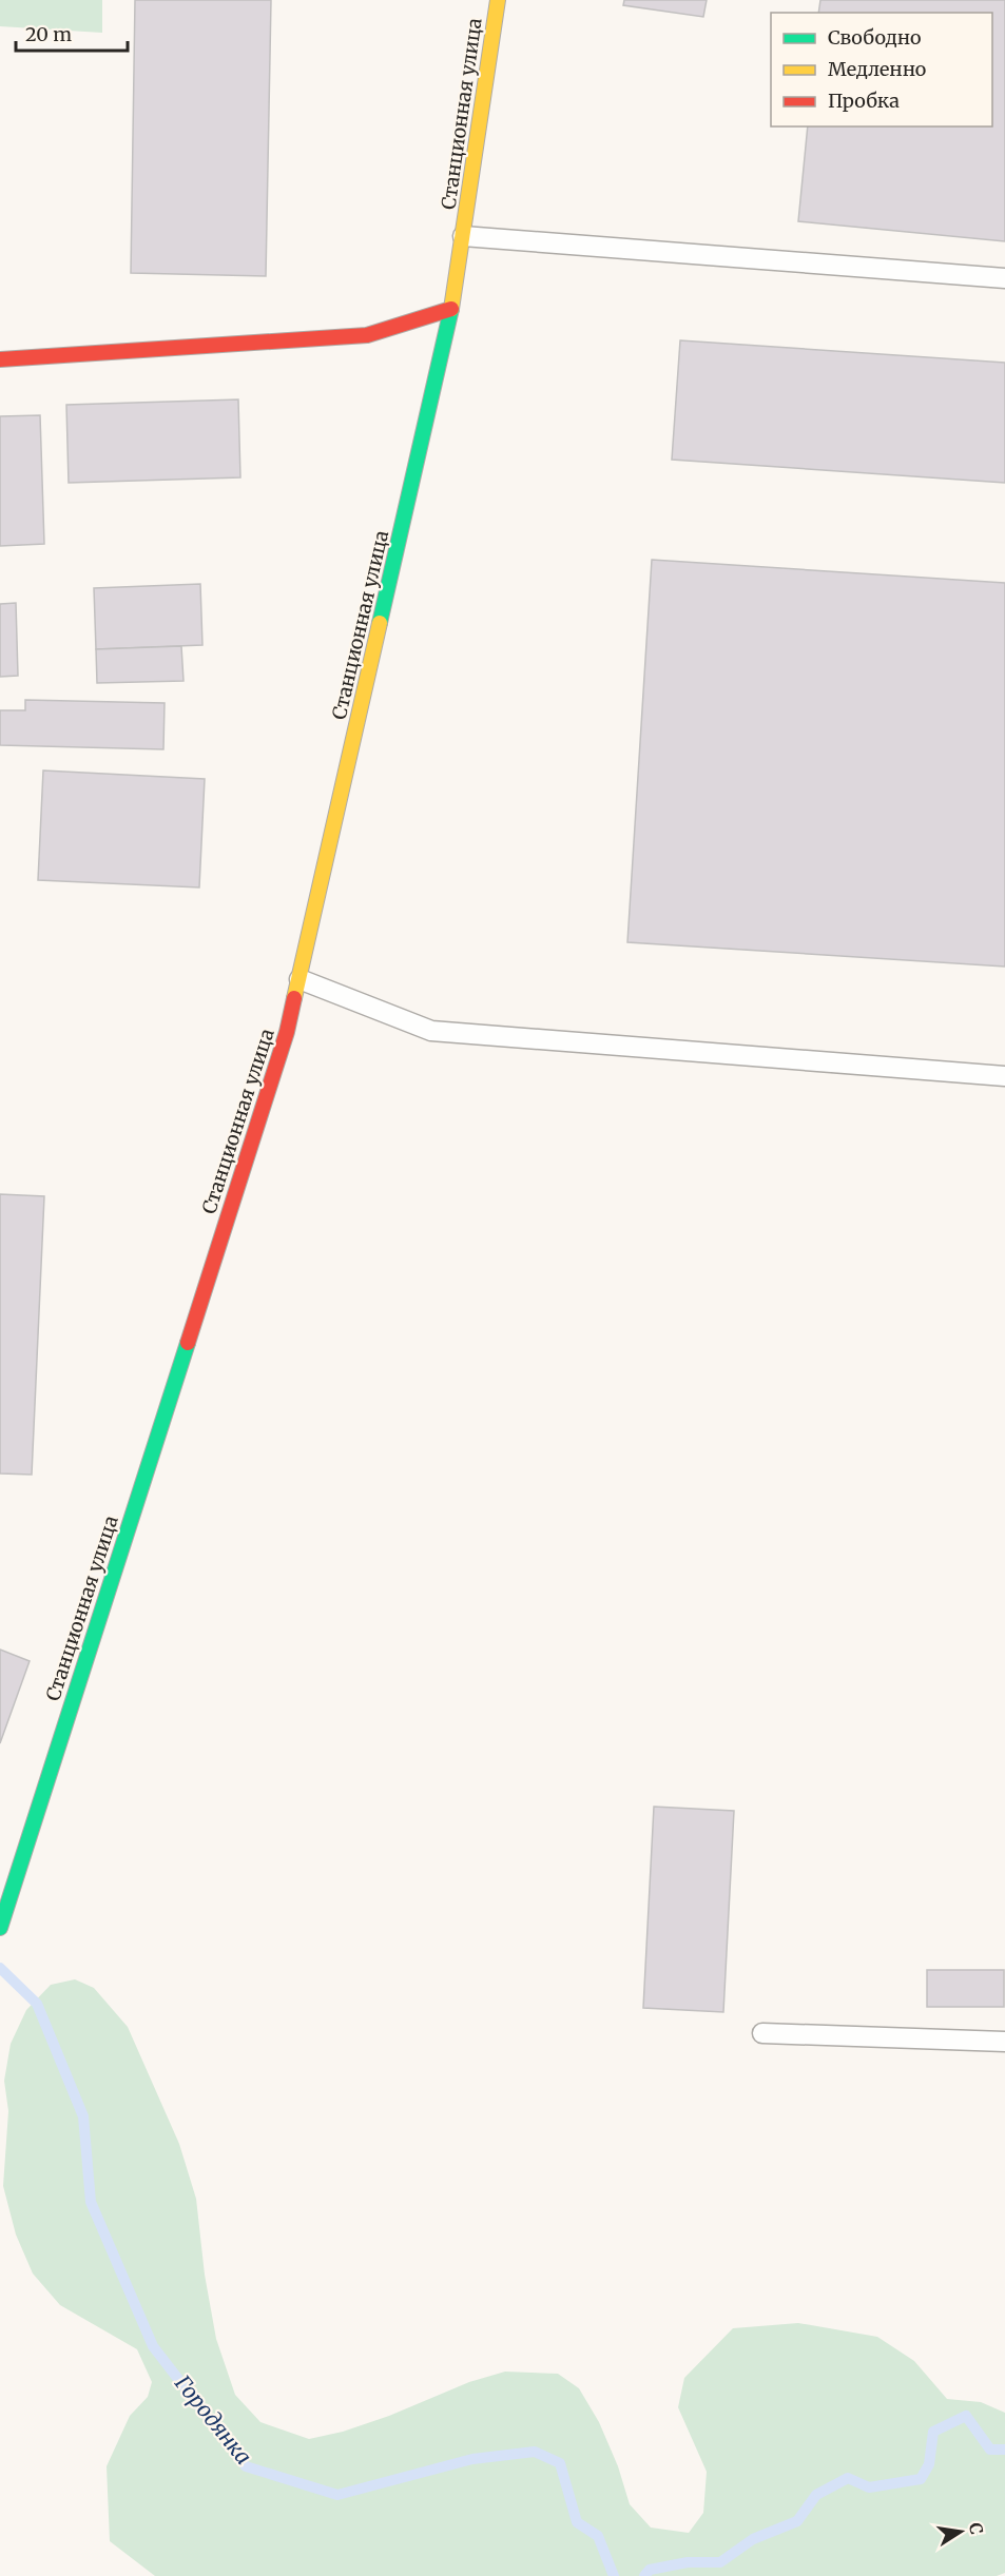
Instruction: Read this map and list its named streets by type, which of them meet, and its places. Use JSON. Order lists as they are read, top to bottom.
{
  "streets": {
    "street": ["Станционная улица"]
  },
  "water": ["Городянка"],
  "legend": ["Свободно", "Медленно", "Пробка"],
  "scale_bar": "20 m",
  "north": "right"
}
